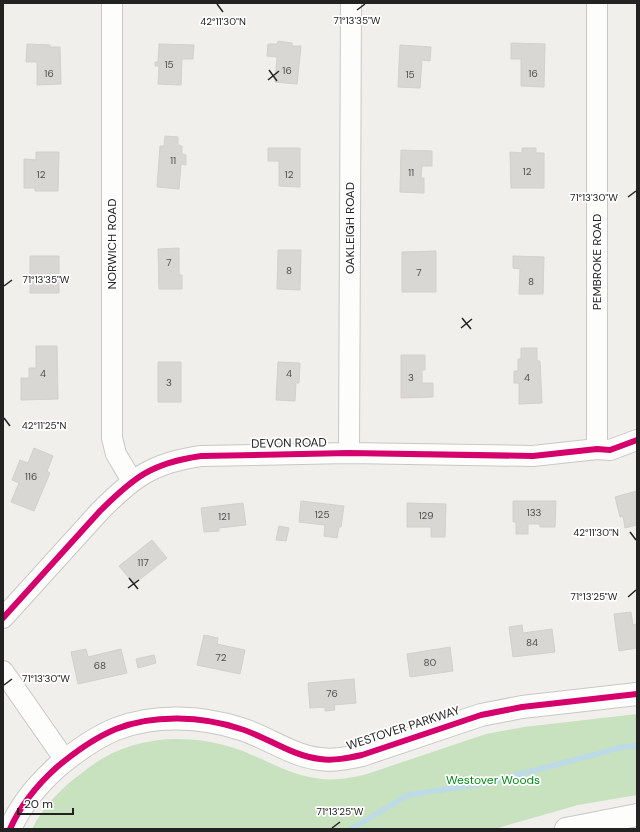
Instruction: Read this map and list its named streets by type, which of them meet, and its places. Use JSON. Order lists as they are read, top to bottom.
{
  "streets": {
    "street": [
      "OAKLEIGH ROAD",
      "NORWICH ROAD",
      "PEMBROKE ROAD",
      "DEVON ROAD",
      "WESTOVER PARKWAY"
    ]
  },
  "crossings": [
    ["OAKLEIGH ROAD", "DEVON ROAD"],
    ["NORWICH ROAD", "DEVON ROAD"],
    ["PEMBROKE ROAD", "DEVON ROAD"]
  ],
  "parks": ["Westover Woods"],
  "house_numbers": [
    "15",
    "16",
    "16",
    "16",
    "15",
    "11",
    "12",
    "11",
    "12",
    "12",
    "7",
    "8",
    "7",
    "8",
    "4",
    "4",
    "3",
    "4",
    "3",
    "116",
    "133",
    "125",
    "129",
    "121",
    "117",
    "84",
    "72",
    "80",
    "68",
    "76"
  ],
  "scale_bar": "20 m",
  "coordinates": [
    "71°13'35\"W",
    "42°11'30\"N",
    "71°13'30\"W",
    "42°11'25\"N",
    "71°13'25\"W"
  ]
}
